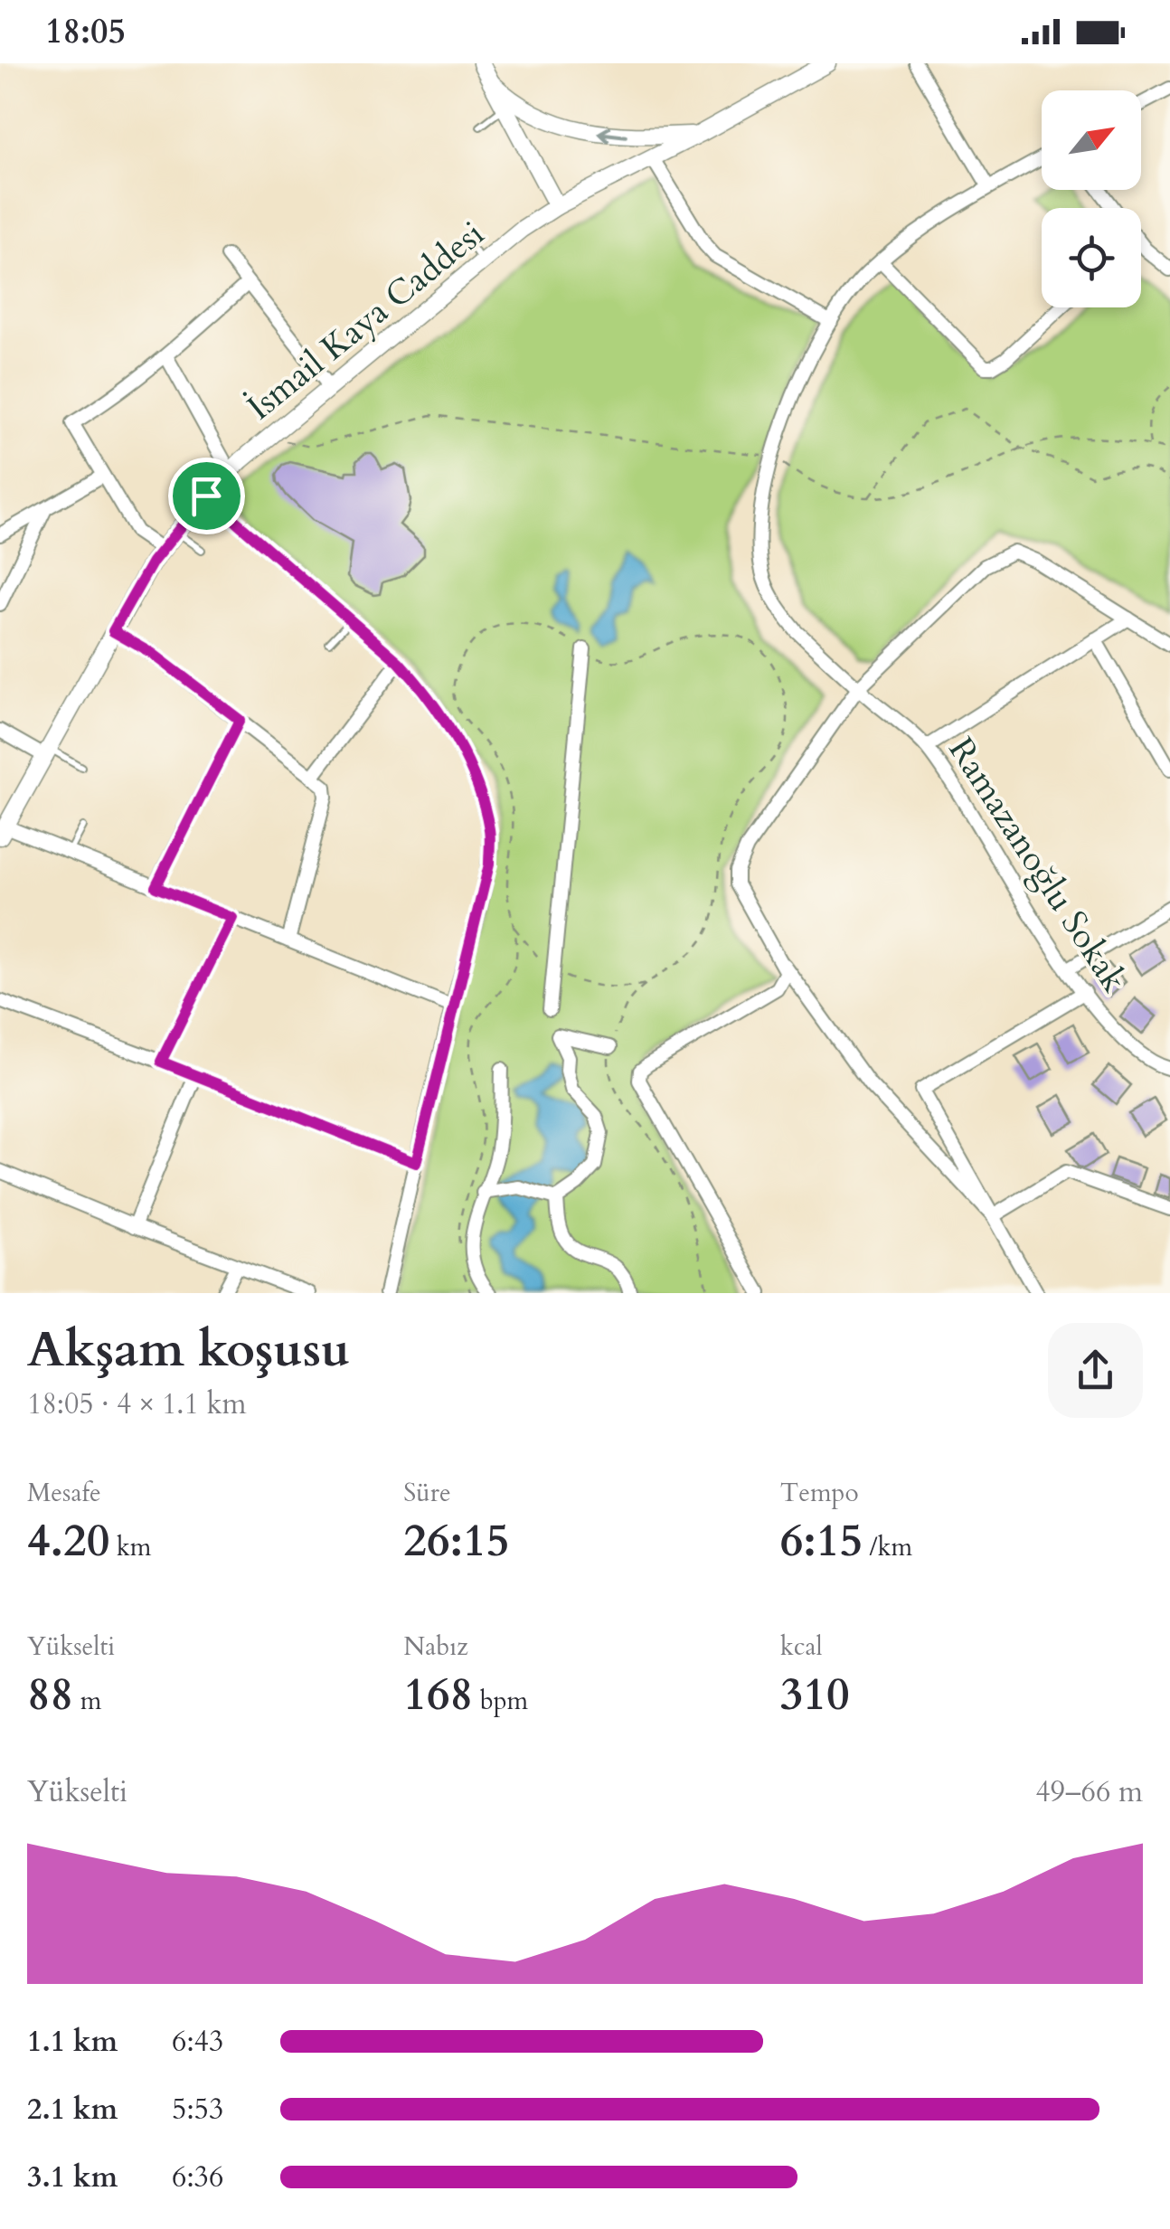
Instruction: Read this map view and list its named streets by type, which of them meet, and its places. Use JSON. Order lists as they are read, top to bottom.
{
  "streets": {
    "street": ["İsmail Kaya Caddesi", "Ramazanoğlu Sokak"]
  },
  "north": "top right",
  "page": {
    "status": "18:05",
    "heading": ["Akşam koşusu", "18:05 · 4 × 1.1 km"],
    "stats": [
      ["Mesafe", "4.20 km"],
      ["Süre", "26:15"],
      ["Tempo", "6:15 /km"],
      ["Yükselti", "88 m"],
      ["Nabız", "168 bpm"],
      ["kcal", "310"]
    ],
    "chart": ["Yükselti", "49–66 m"],
    "list": [
      {
        "name": "1.1 km",
        "note": "6:43"
      },
      {
        "name": "2.1 km",
        "note": "5:53"
      },
      {
        "name": "3.1 km",
        "note": "6:36"
      }
    ]
  }
}
